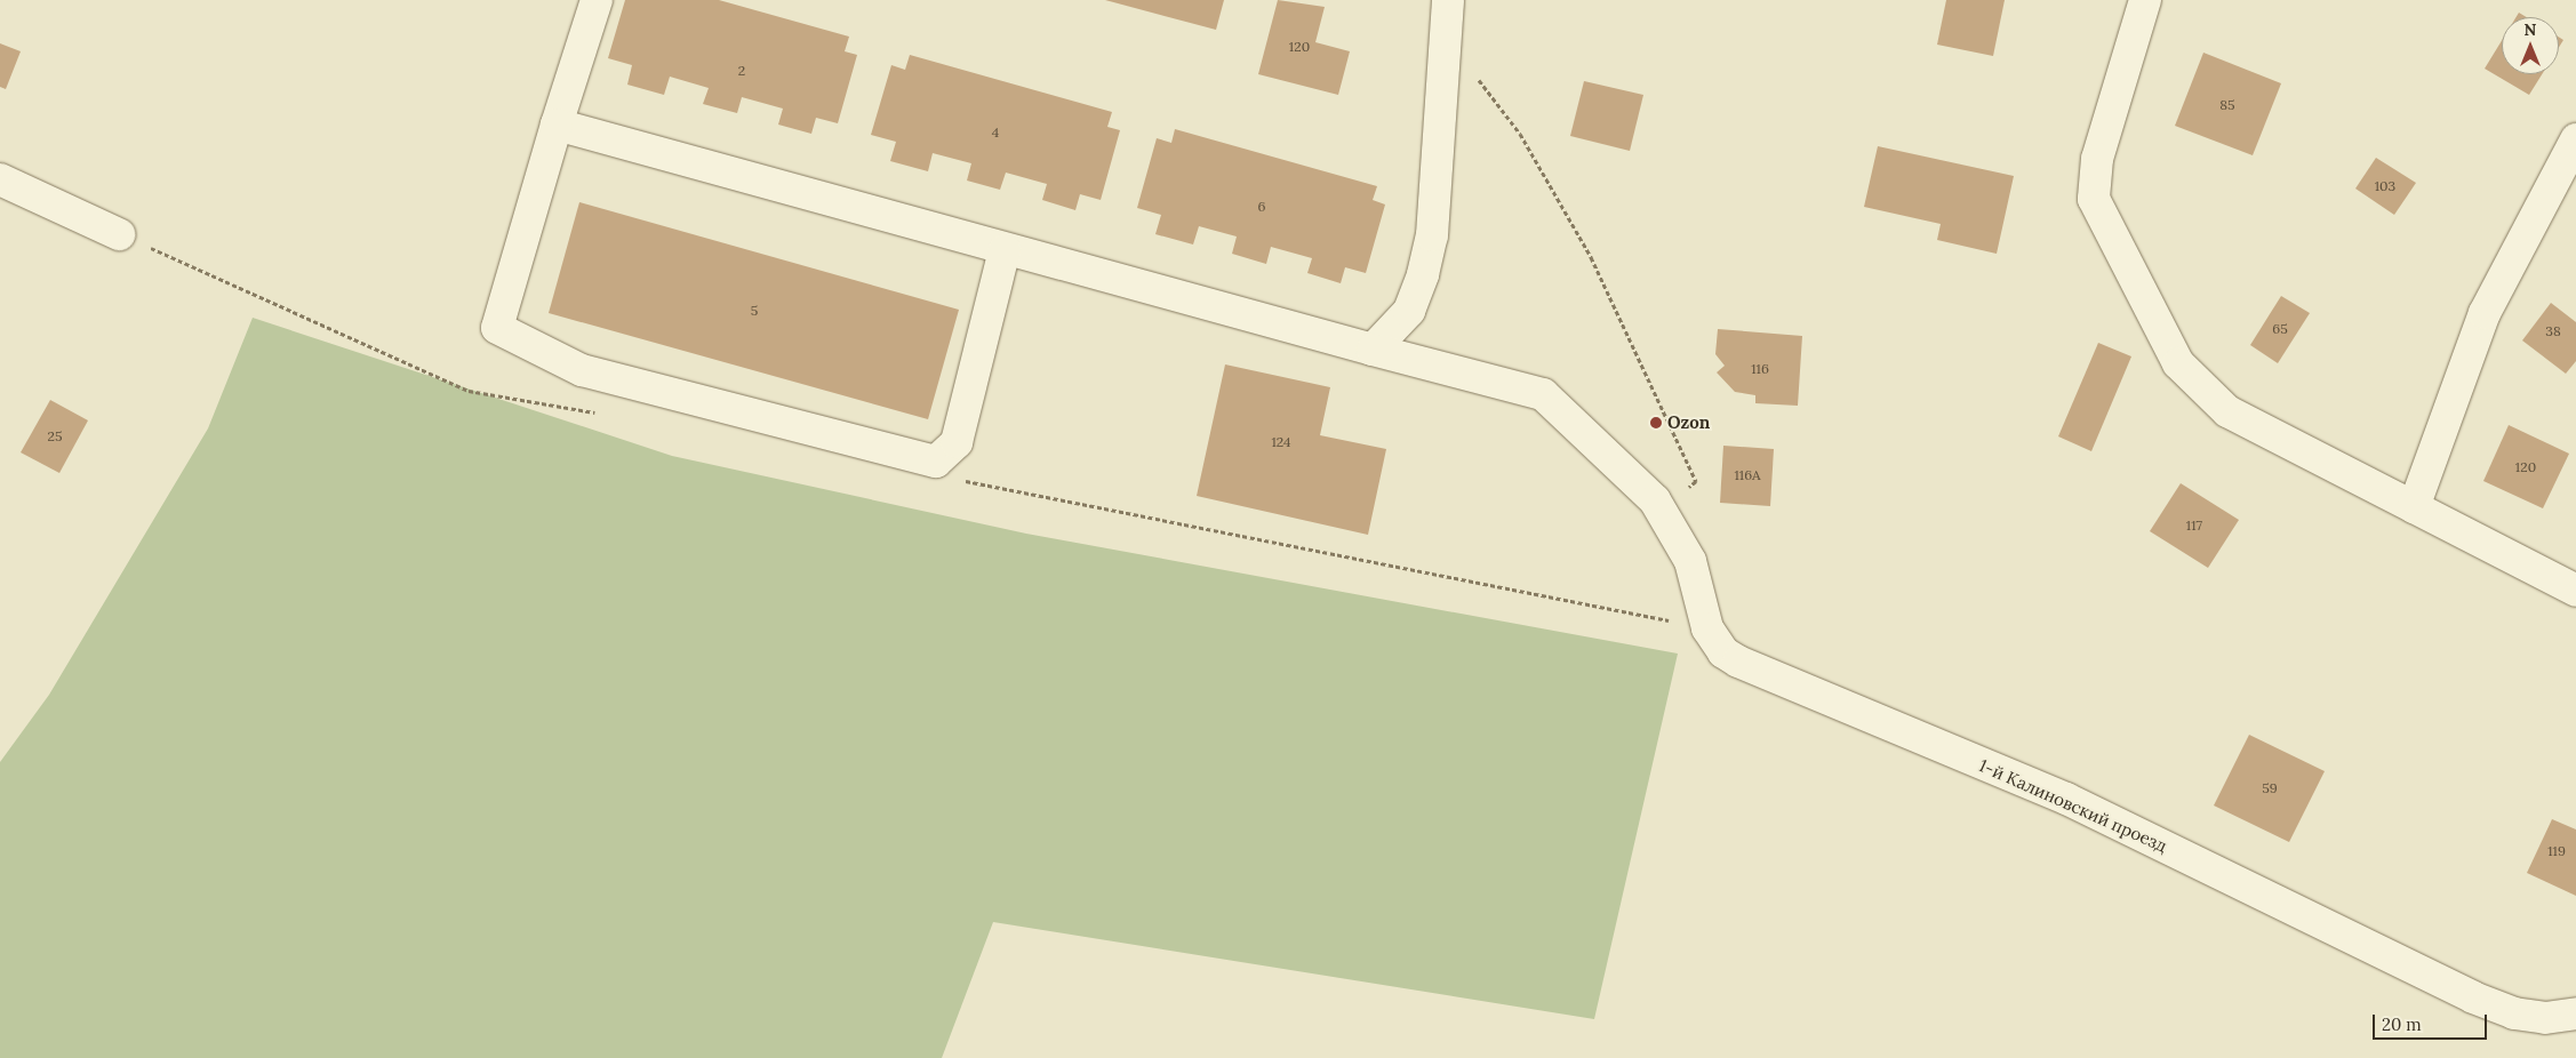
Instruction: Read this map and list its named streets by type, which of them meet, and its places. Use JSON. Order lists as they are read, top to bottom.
{
  "streets": {
    "street": ["1-й Калиновский проезд"]
  },
  "places": ["Ozon"],
  "house_numbers": [
    "120",
    "2",
    "85",
    "4",
    "103",
    "6",
    "5",
    "65",
    "38",
    "116",
    "25",
    "124",
    "120",
    "116А",
    "117",
    "59",
    "119"
  ],
  "scale_bar": "20 m",
  "north": "top"
}
